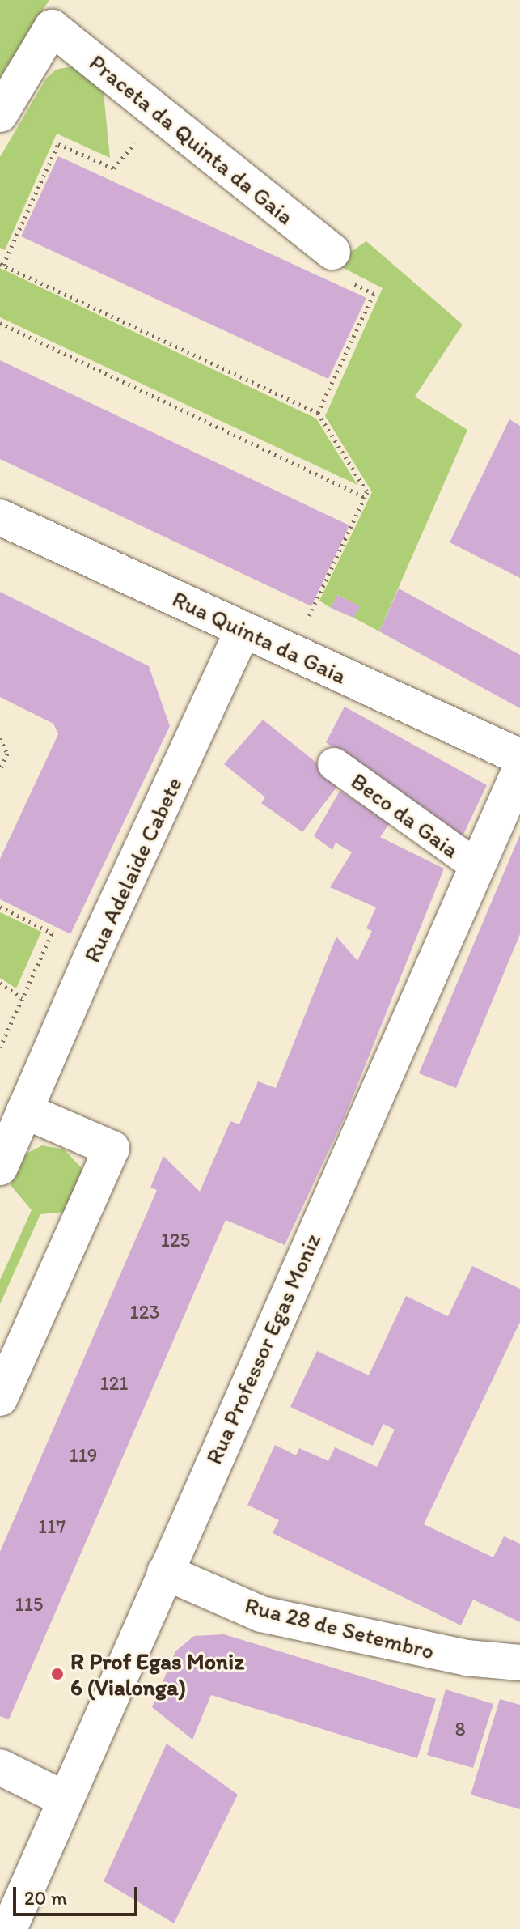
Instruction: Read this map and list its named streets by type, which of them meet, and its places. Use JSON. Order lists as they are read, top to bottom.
{
  "streets": {
    "street": [
      "Praceta da Quinta da Gaia",
      "Rua Quinta da Gaia",
      "Beco da Gaia",
      "Rua Adelaide Cabete",
      "Rua Professor Egas Moniz",
      "Rua 28 de Setembro"
    ]
  },
  "crossings": [
    ["Rua Quinta da Gaia", "Rua Adelaide Cabete"],
    ["Beco da Gaia", "Rua Professor Egas Moniz"],
    ["Rua Professor Egas Moniz", "Rua 28 de Setembro"]
  ],
  "places": ["R Prof Egas Moniz 6 (Vialonga)"],
  "house_numbers": [
    "125",
    "123",
    "121",
    "119",
    "117",
    "115",
    "8"
  ],
  "scale_bar": "20 m"
}
